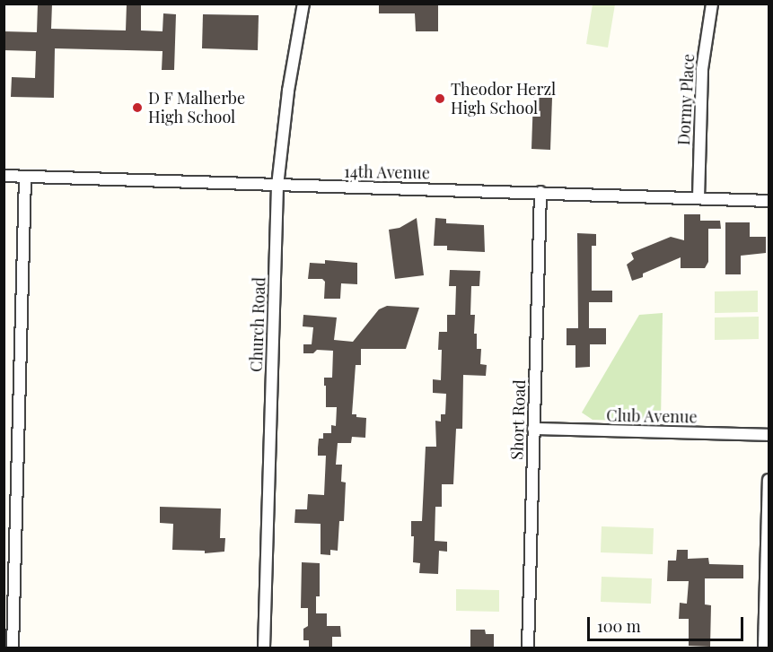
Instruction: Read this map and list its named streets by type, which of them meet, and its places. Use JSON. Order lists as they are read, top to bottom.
{
  "streets": {
    "street": [
      "Dormy Place",
      "14th Avenue",
      "Church Road",
      "Club Avenue",
      "Short Road"
    ]
  },
  "crossings": [
    ["Dormy Place", "14th Avenue"],
    ["14th Avenue", "Church Road"],
    ["14th Avenue", "Short Road"],
    ["Club Avenue", "Short Road"]
  ],
  "places": ["Theodor Herzl High School", "D F Malherbe High School"],
  "scale_bar": "100 m"
}
